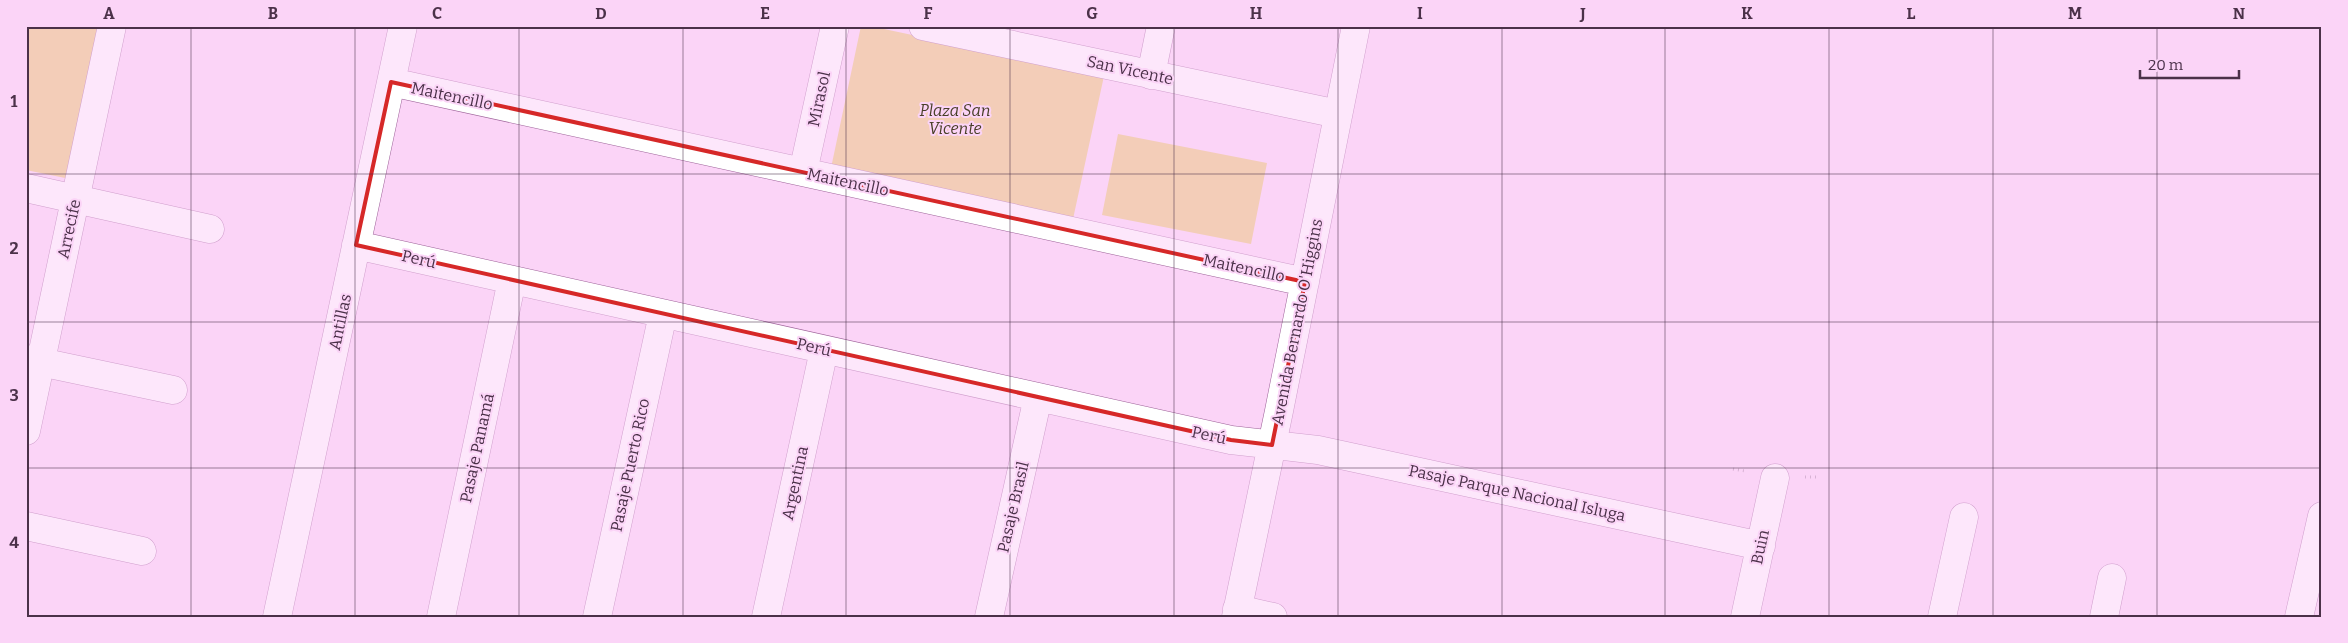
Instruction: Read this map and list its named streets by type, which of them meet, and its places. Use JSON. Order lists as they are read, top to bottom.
{
  "streets": {
    "street": [
      "San Vicente",
      "Maitencillo",
      "Mirasol",
      "Arrecife",
      "Perú",
      "Antillas",
      "Avenida Bernardo O'Higgins",
      "Pasaje Panamá",
      "Pasaje Puerto Rico",
      "Argentina",
      "Pasaje Parque Nacional Isluga",
      "Pasaje Brasil",
      "Buin"
    ]
  },
  "crossings": [
    ["San Vicente", "Avenida Bernardo O'Higgins"],
    ["Maitencillo", "Mirasol"],
    ["Maitencillo", "Antillas"],
    ["Maitencillo", "Avenida Bernardo O'Higgins"],
    ["Perú", "Antillas"],
    ["Perú", "Avenida Bernardo O'Higgins"],
    ["Perú", "Pasaje Panamá"],
    ["Perú", "Pasaje Puerto Rico"],
    ["Perú", "Argentina"],
    ["Perú", "Pasaje Parque Nacional Isluga"],
    ["Perú", "Pasaje Brasil"],
    ["Avenida Bernardo O'Higgins", "Pasaje Parque Nacional Isluga"],
    ["Pasaje Parque Nacional Isluga", "Buin"]
  ],
  "parks": ["Plaza San Vicente"],
  "scale_bar": "20 m",
  "grid": {
    "columns": [
      "A",
      "B",
      "C",
      "D",
      "E",
      "F",
      "G",
      "H",
      "I",
      "J",
      "K",
      "L",
      "M",
      "N"
    ],
    "rows": [
      "1",
      "2",
      "3",
      "4"
    ]
  }
}
